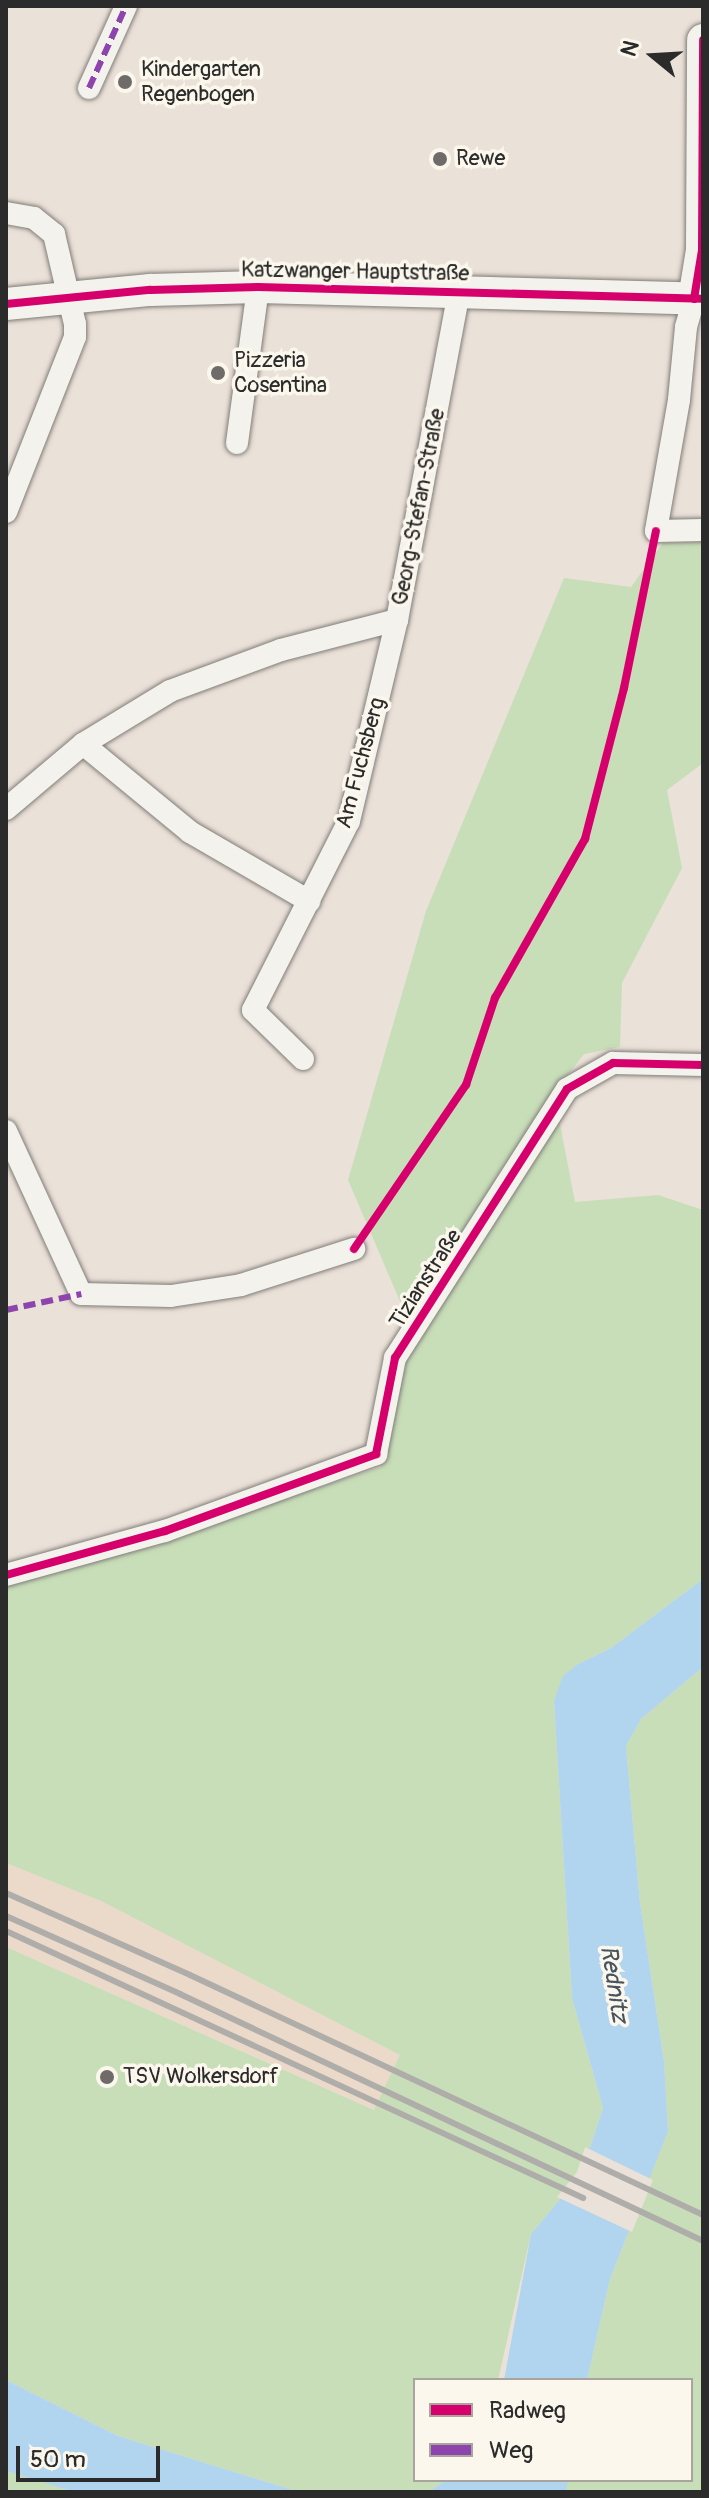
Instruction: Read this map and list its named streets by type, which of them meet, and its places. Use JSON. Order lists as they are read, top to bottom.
{
  "streets": {
    "main road": ["Katzwanger Hauptstraße"],
    "street": ["Georg-Stefan-Straße", "Am Fuchsberg", "Tizianstraße"]
  },
  "crossings": [
    ["Katzwanger Hauptstraße", "Georg-Stefan-Straße"],
    ["Georg-Stefan-Straße", "Am Fuchsberg"]
  ],
  "water": ["Rednitz"],
  "places": [
    "Kindergarten Regenbogen",
    "Rewe",
    "Pizzeria Cosentina",
    "TSV Wolkersdorf"
  ],
  "legend": ["Radweg", "Weg"],
  "scale_bar": "50 m",
  "north": "left"
}
